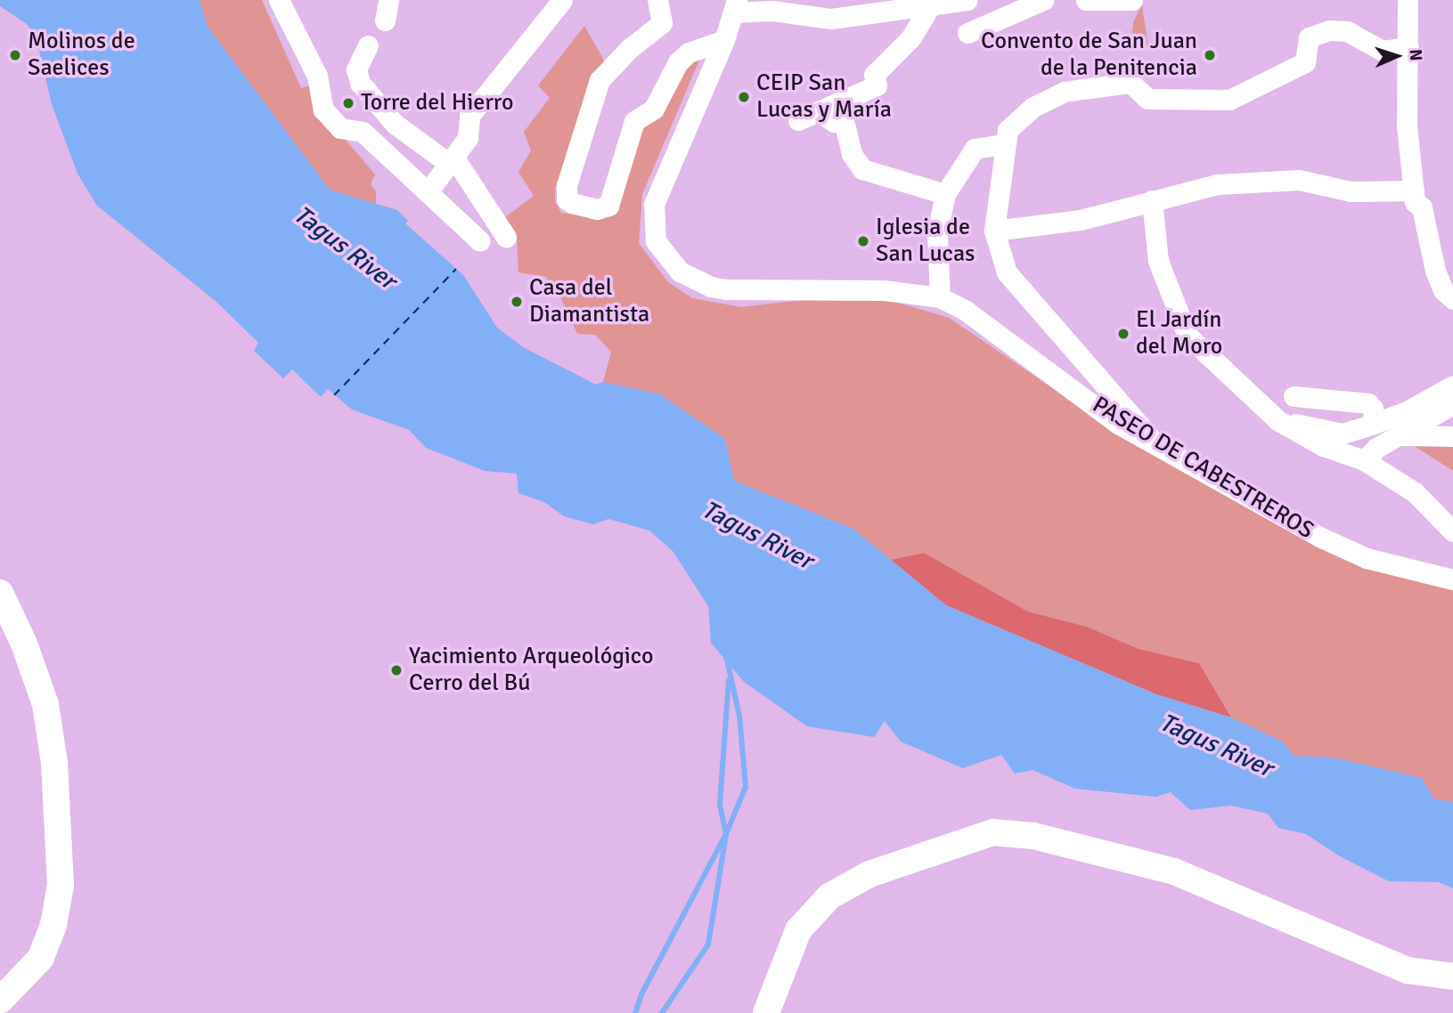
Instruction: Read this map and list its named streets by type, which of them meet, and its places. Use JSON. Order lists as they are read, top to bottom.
{
  "streets": {
    "street": ["PASEO DE CABESTREROS"]
  },
  "water": ["Tagus River"],
  "places": [
    "Molinos de Saelices",
    "Convento de San Juan de la Penitencia",
    "CEIP San Lucas y María",
    "Torre del Hierro",
    "Iglesia de San Lucas",
    "Casa del Diamantista",
    "El Jardín del Moro",
    "Yacimiento Arqueológico Cerro del Bú"
  ],
  "north": "right"
}
